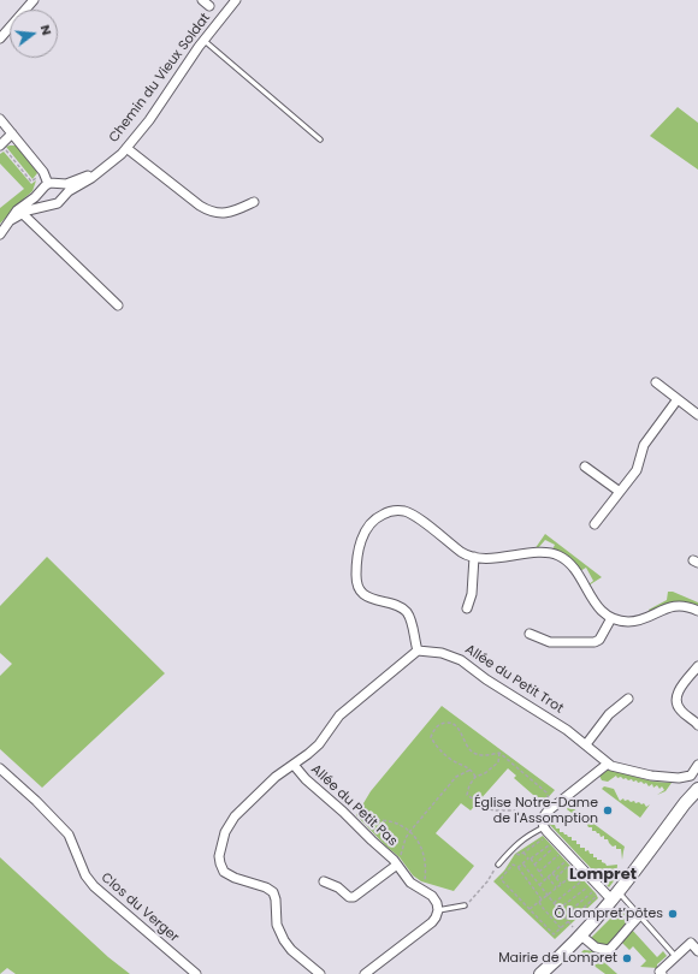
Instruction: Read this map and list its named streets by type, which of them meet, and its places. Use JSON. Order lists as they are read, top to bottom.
{
  "streets": {
    "street": [
      "Chemin du Vieux Soldat",
      "Allée du Petit Trot",
      "Allée du Petit Pas",
      "Clos du Verger"
    ]
  },
  "crossings": [
    ["Allée du Petit Trot", "Allée du Petit Pas"]
  ],
  "districts": ["Lompret"],
  "places": ["Église Notre-Dame de l'Assomption", "Ô Lompret’pôtes", "Mairie de Lompret"],
  "north": "right"
}
